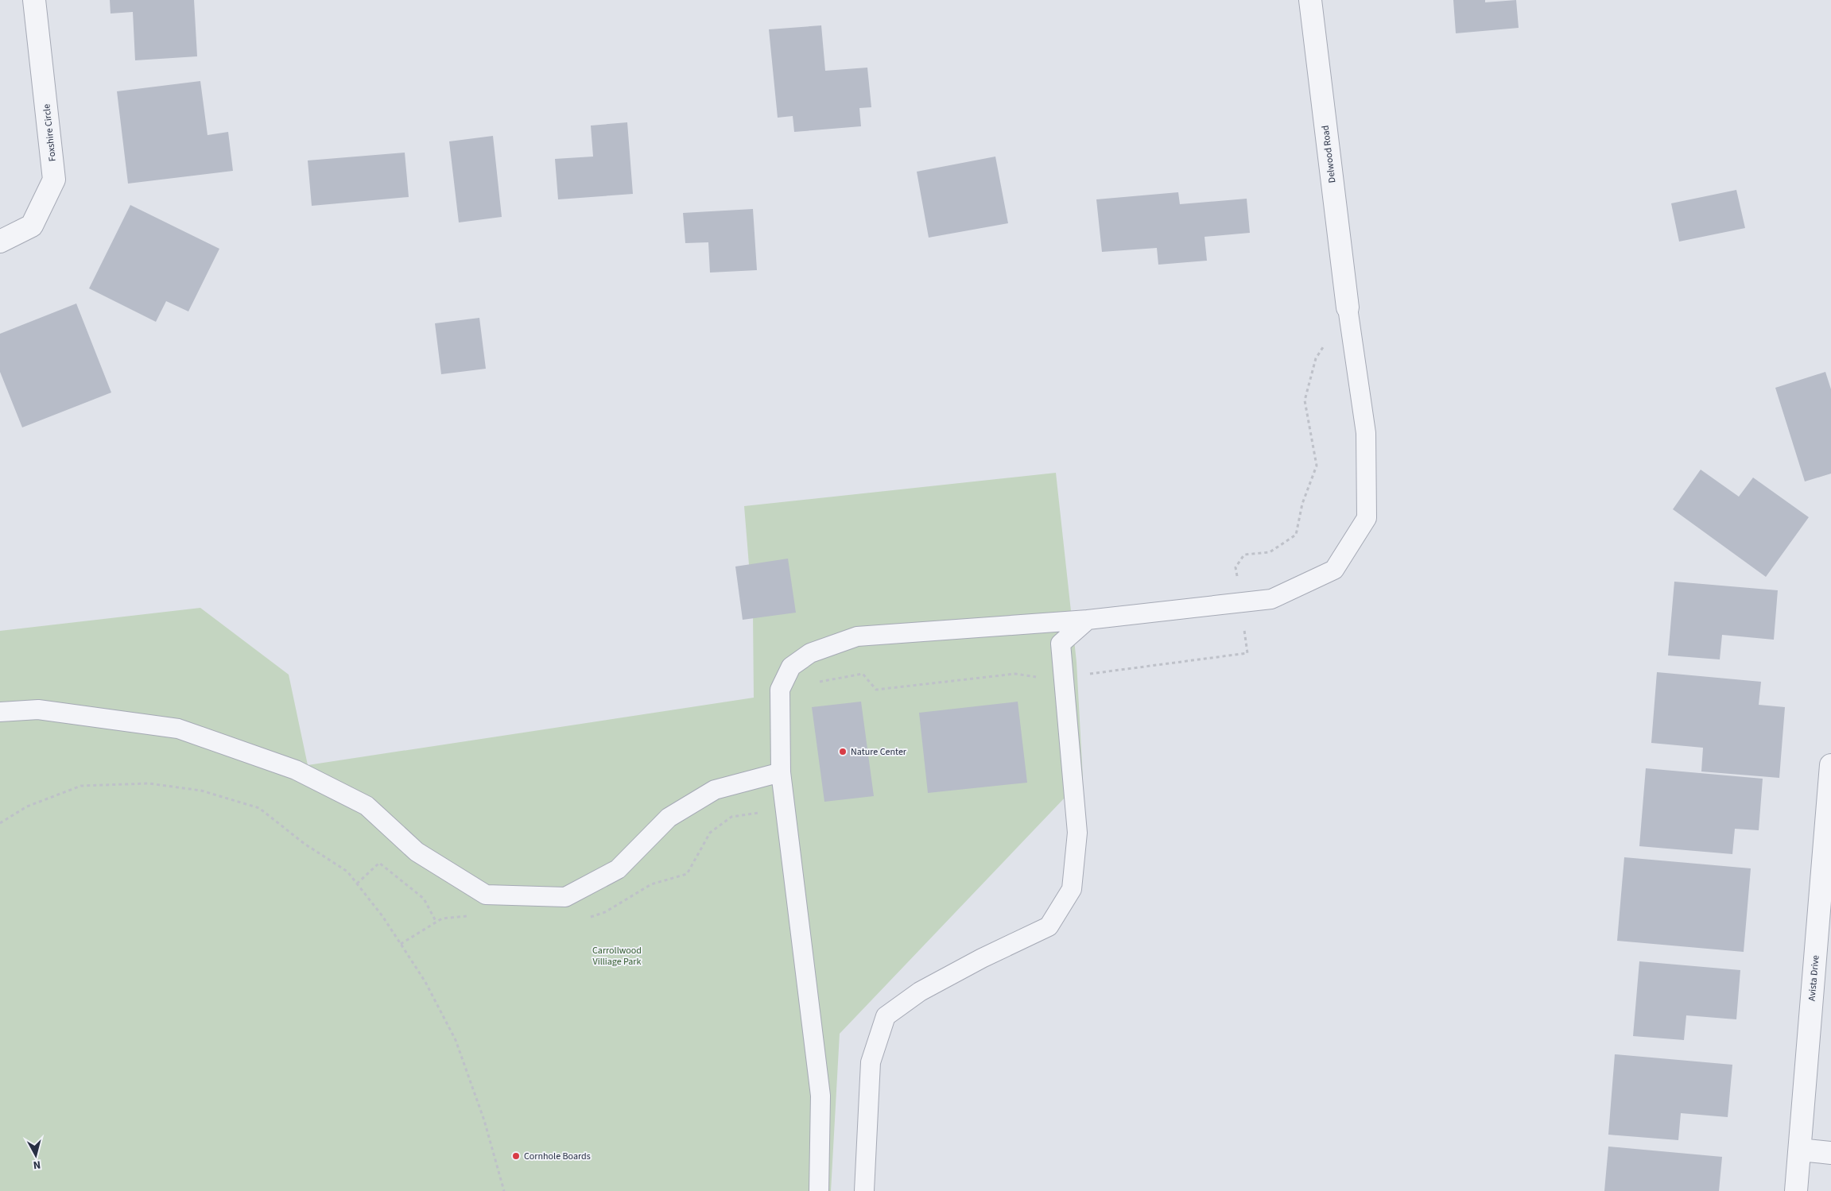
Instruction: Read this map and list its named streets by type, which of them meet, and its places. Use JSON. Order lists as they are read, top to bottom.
{
  "streets": {
    "street": ["Foxshire Circle", "Delwood Road", "Avista Drive"]
  },
  "parks": ["Carrollwood Villiage Park"],
  "places": ["Nature Center", "Cornhole Boards"],
  "north": "bottom"
}
